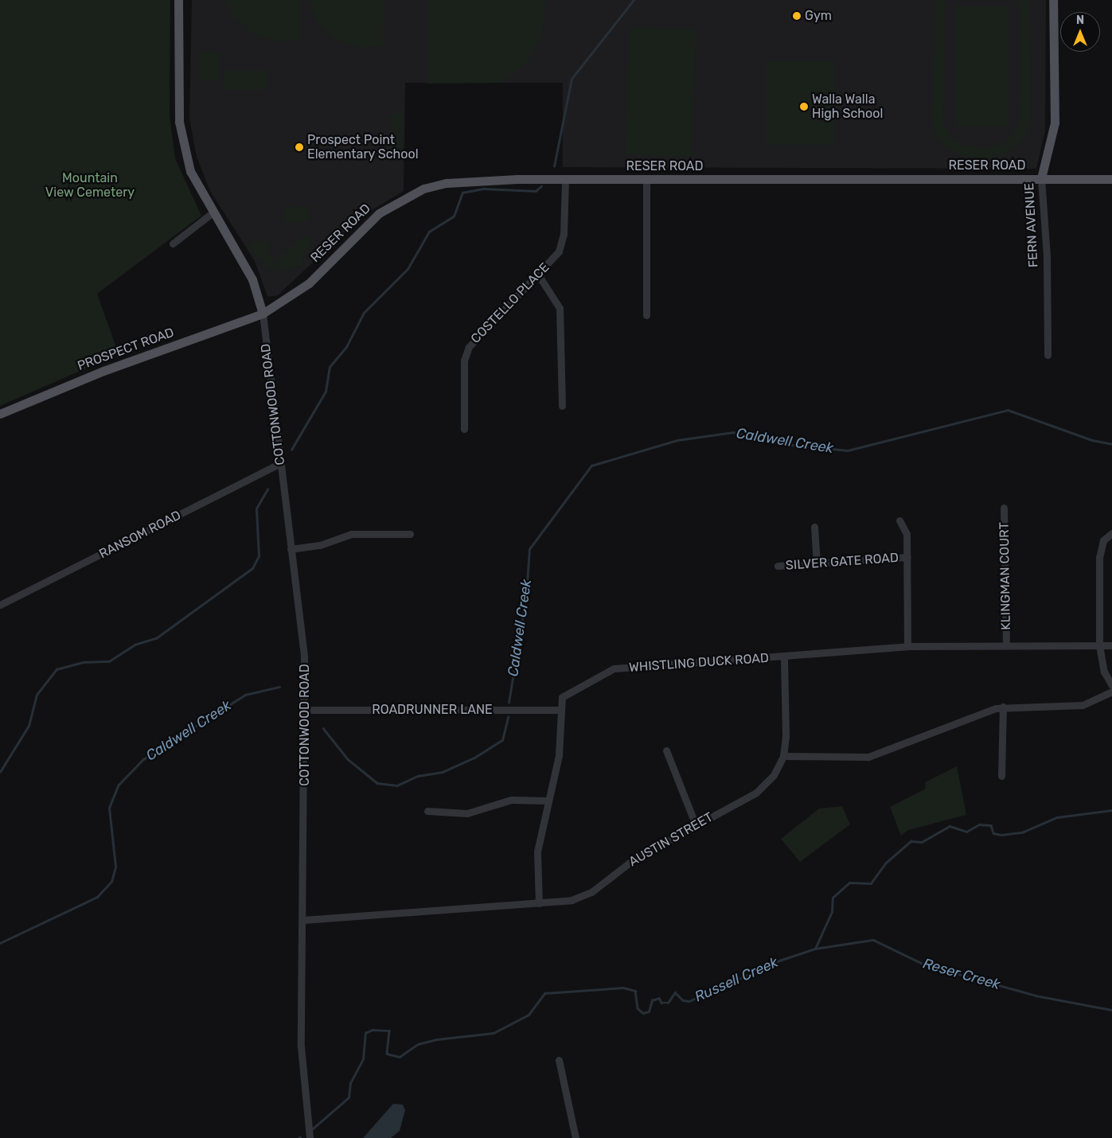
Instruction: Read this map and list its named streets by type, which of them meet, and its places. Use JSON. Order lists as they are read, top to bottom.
{
  "streets": {
    "main road": ["RESER ROAD", "FERN AVENUE", "PROSPECT ROAD"],
    "street": [
      "COSTELLO PLACE",
      "COTTONWOOD ROAD",
      "RANSOM ROAD",
      "SILVER GATE ROAD",
      "KLINGMAN COURT",
      "WHISTLING DUCK ROAD",
      "ROADRUNNER LANE",
      "AUSTIN STREET"
    ]
  },
  "crossings": [
    ["RESER ROAD", "FERN AVENUE"],
    ["RESER ROAD", "COSTELLO PLACE"],
    ["RESER ROAD", "PROSPECT ROAD"],
    ["RESER ROAD", "COTTONWOOD ROAD"],
    ["PROSPECT ROAD", "COTTONWOOD ROAD"],
    ["COTTONWOOD ROAD", "RANSOM ROAD"],
    ["COTTONWOOD ROAD", "ROADRUNNER LANE"],
    ["COTTONWOOD ROAD", "AUSTIN STREET"],
    ["KLINGMAN COURT", "WHISTLING DUCK ROAD"],
    ["WHISTLING DUCK ROAD", "ROADRUNNER LANE"],
    ["WHISTLING DUCK ROAD", "AUSTIN STREET"]
  ],
  "water": ["Caldwell Creek", "Reser Creek", "Russell Creek"],
  "parks": ["Mountain View Cemetery"],
  "places": ["Gym", "Walla Walla High School", "Prospect Point Elementary School"],
  "north": "top"
}
